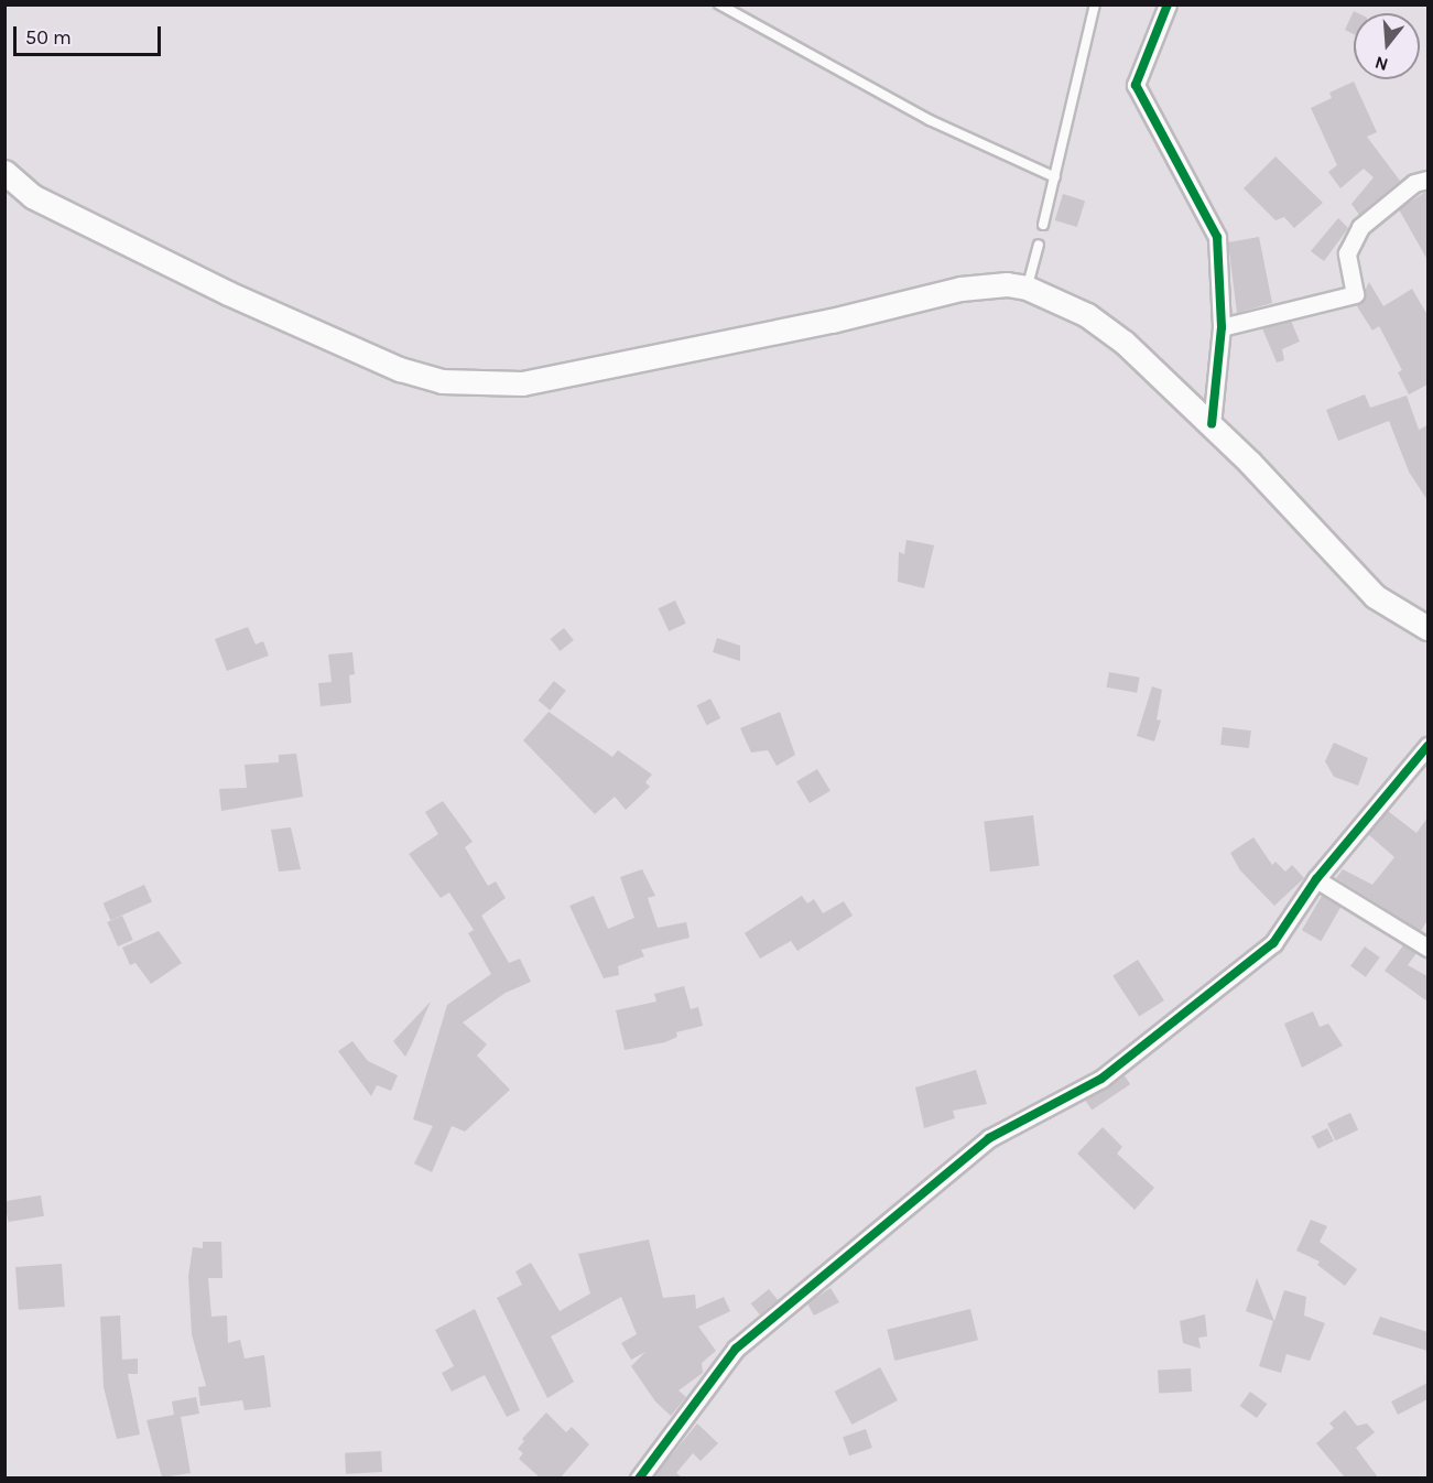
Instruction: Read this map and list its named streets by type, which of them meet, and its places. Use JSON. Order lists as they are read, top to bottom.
{
  "scale_bar": "50 m",
  "north": "bottom"
}
